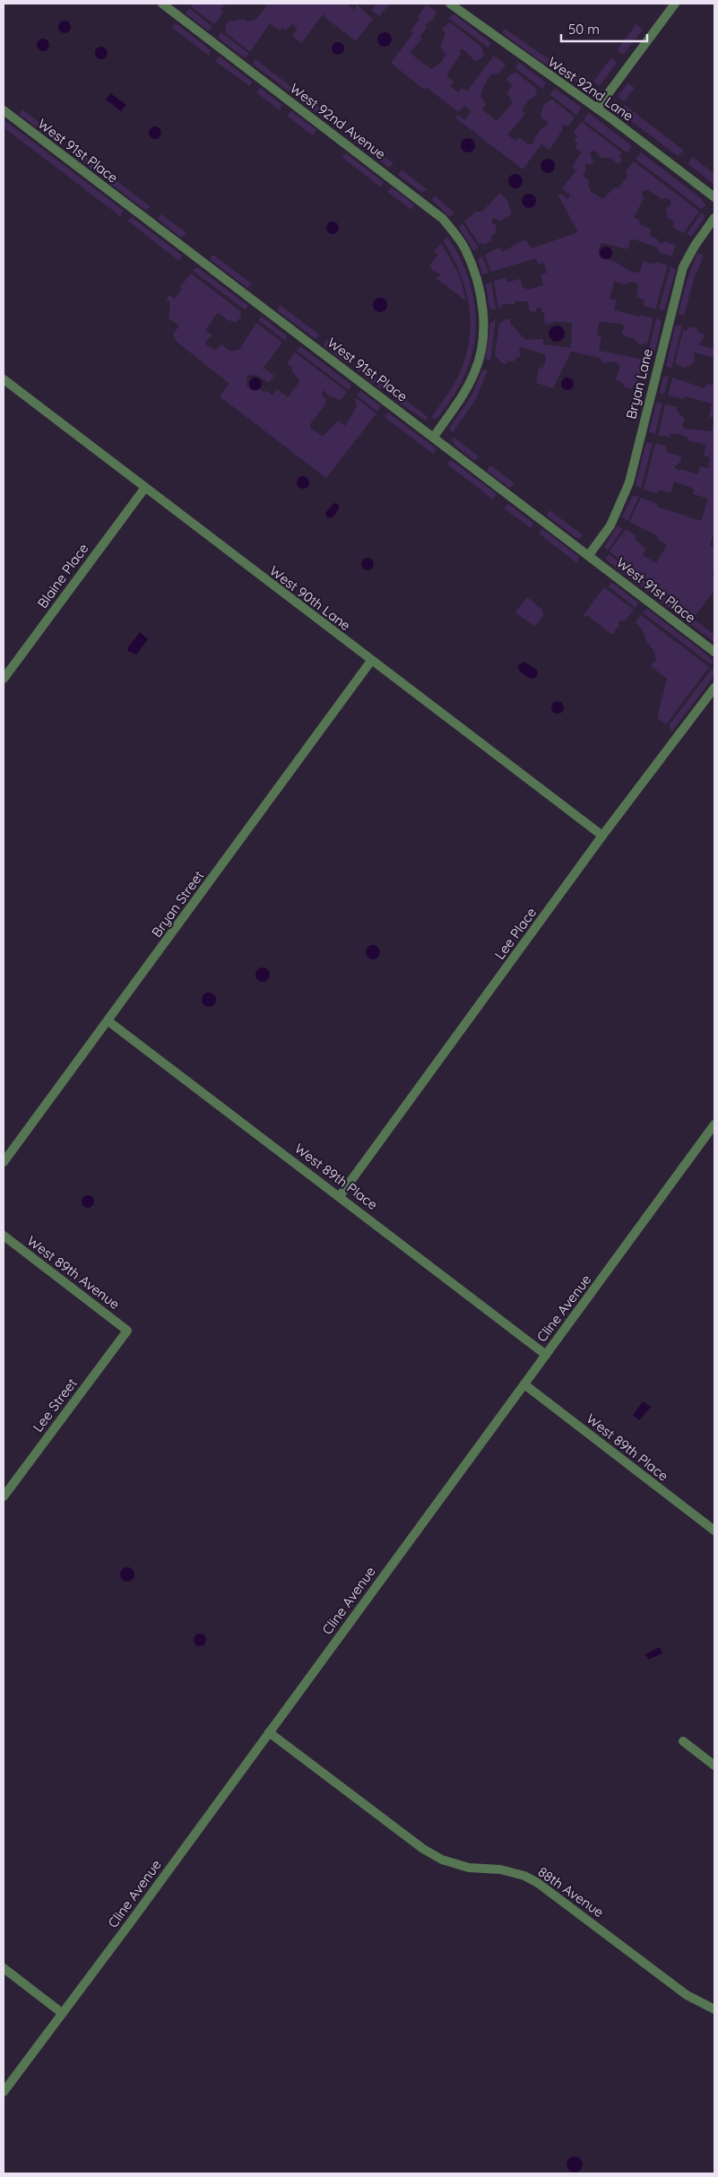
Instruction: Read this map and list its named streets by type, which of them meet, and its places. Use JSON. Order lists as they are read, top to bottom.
{
  "streets": {
    "street": [
      "West 92nd Lane",
      "West 92nd Avenue",
      "West 91st Place",
      "Bryan Lane",
      "Blaine Place",
      "West 90th Lane",
      "Bryan Street",
      "Lee Place",
      "West 89th Place",
      "West 89th Avenue",
      "Cline Avenue",
      "Lee Street",
      "88th Avenue"
    ]
  },
  "crossings": [
    ["West 92nd Avenue", "West 91st Place"],
    ["West 91st Place", "Bryan Lane"],
    ["Blaine Place", "West 90th Lane"],
    ["West 90th Lane", "Bryan Street"],
    ["West 90th Lane", "Lee Place"],
    ["Bryan Street", "West 89th Place"],
    ["Lee Place", "West 89th Place"],
    ["West 89th Place", "Cline Avenue"],
    ["West 89th Avenue", "Lee Street"],
    ["Cline Avenue", "88th Avenue"]
  ],
  "scale_bar": "50 m"
}
